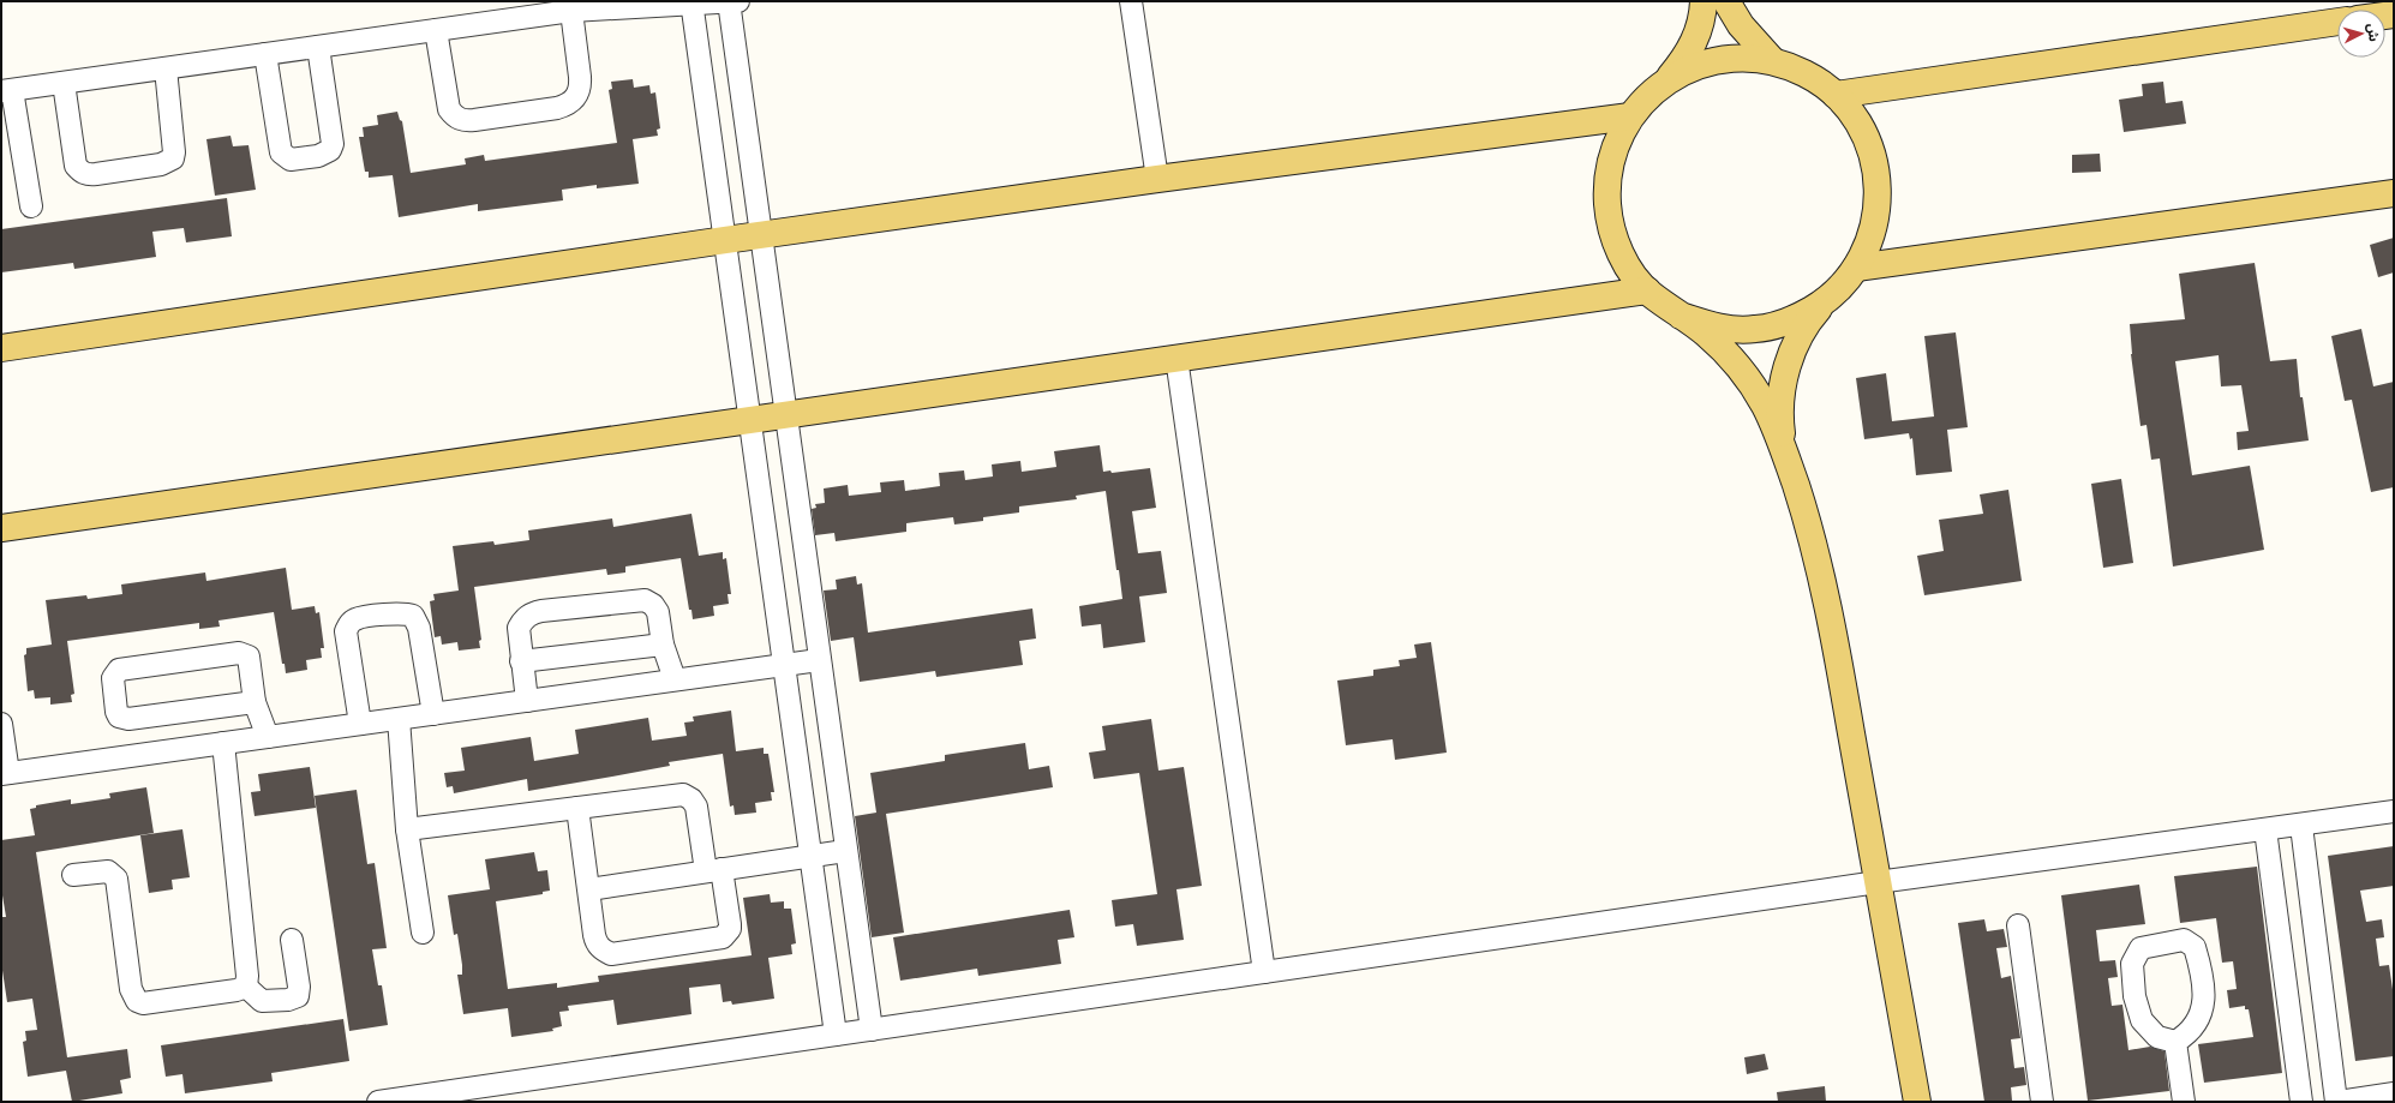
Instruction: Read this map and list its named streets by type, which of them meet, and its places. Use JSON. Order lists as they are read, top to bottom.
{
  "north": "right"
}
